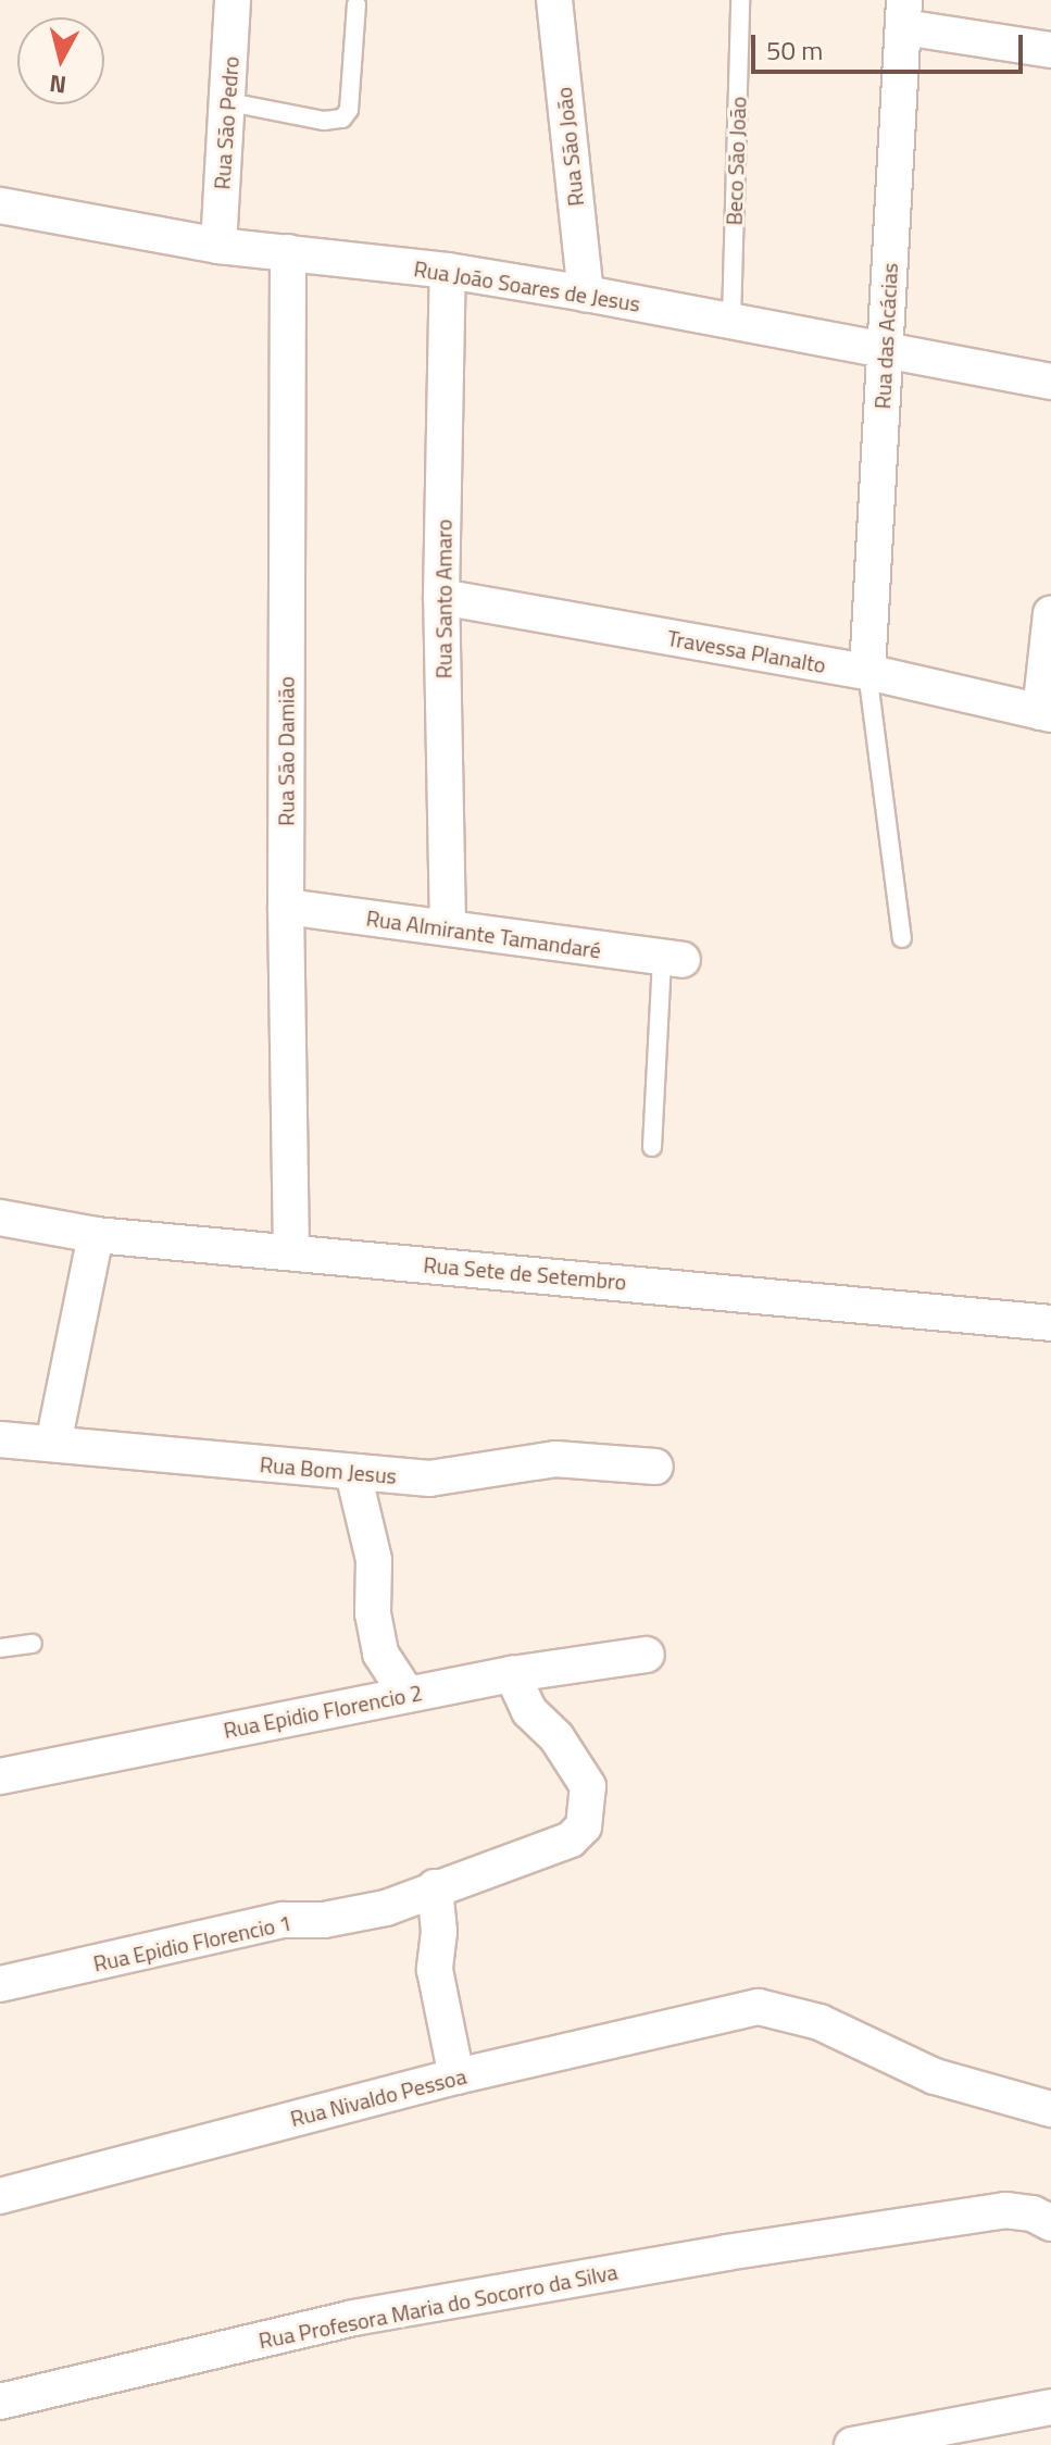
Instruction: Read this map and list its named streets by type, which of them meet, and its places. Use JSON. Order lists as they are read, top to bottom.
{
  "streets": {
    "street": [
      "Rua São Pedro",
      "Rua São João",
      "Rua João Soares de Jesus",
      "Rua das Acácias",
      "Rua Santo Amaro",
      "Travessa Planalto",
      "Rua São Damião",
      "Rua Almirante Tamandaré",
      "Rua Sete de Setembro",
      "Rua Bom Jesus",
      "Rua Epidio Florencio 2",
      "Rua Epidio Florencio 1",
      "Rua Nivaldo Pessoa",
      "Rua Profesora Maria do Socorro da Silva"
    ],
    "lane": ["Beco São João"]
  },
  "crossings": [
    ["Rua São Pedro", "Rua João Soares de Jesus"],
    ["Rua São João", "Rua João Soares de Jesus"],
    ["Beco São João", "Rua João Soares de Jesus"],
    ["Rua João Soares de Jesus", "Rua das Acácias"],
    ["Rua João Soares de Jesus", "Rua Santo Amaro"],
    ["Rua João Soares de Jesus", "Rua São Damião"],
    ["Rua das Acácias", "Travessa Planalto"],
    ["Rua Santo Amaro", "Travessa Planalto"],
    ["Rua Santo Amaro", "Rua Almirante Tamandaré"],
    ["Rua São Damião", "Rua Almirante Tamandaré"],
    ["Rua São Damião", "Rua Sete de Setembro"],
    ["Rua Epidio Florencio 2", "Rua Epidio Florencio 1"]
  ],
  "scale_bar": "50 m",
  "north": "bottom"
}
